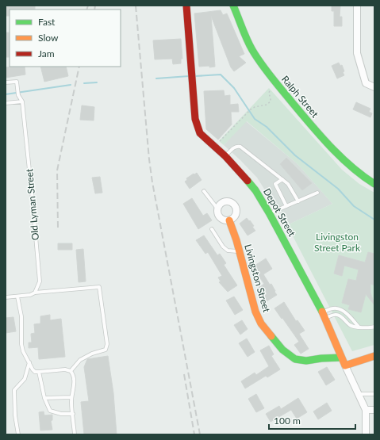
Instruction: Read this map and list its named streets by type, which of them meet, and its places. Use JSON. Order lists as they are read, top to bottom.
{
  "streets": {
    "street": ["Ralph Street", "Depot Street", "Livingston Street"],
    "lane": ["Old Lyman Street"]
  },
  "crossings": [
    ["Depot Street", "Livingston Street"]
  ],
  "parks": ["Livingston Street Park"],
  "legend": ["Fast", "Slow", "Jam"],
  "scale_bar": "100 m"
}
